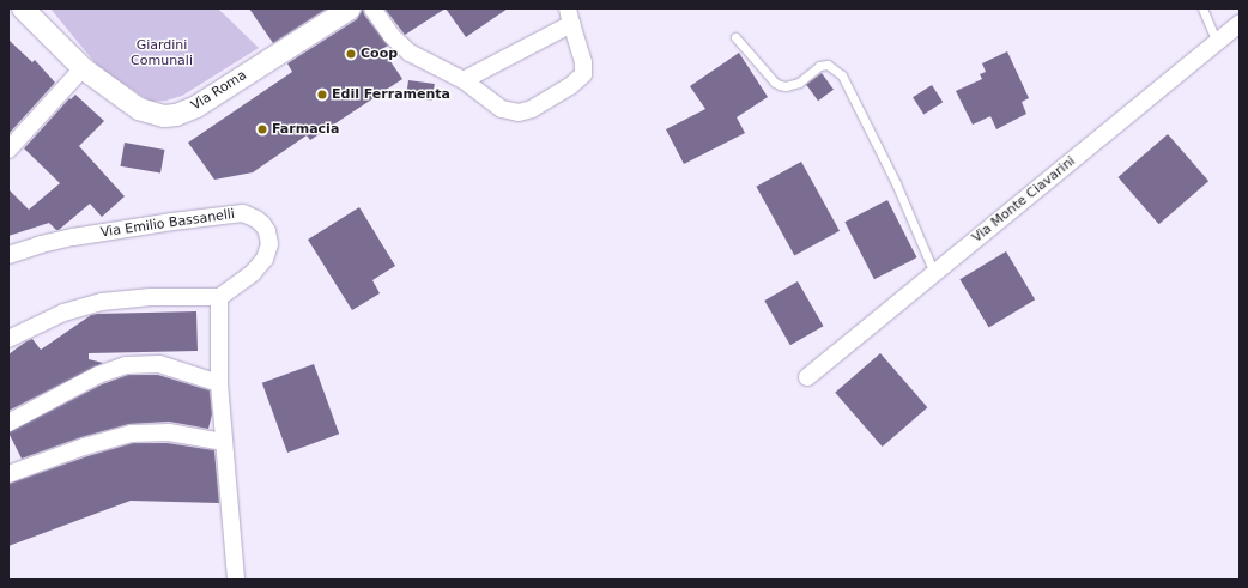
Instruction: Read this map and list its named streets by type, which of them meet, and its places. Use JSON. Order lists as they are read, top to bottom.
{
  "streets": {
    "street": ["Via Roma", "Via Monte Ciavarini", "Via Emilio Bassanelli"]
  },
  "parks": ["Giardini Comunali"],
  "places": ["Coop", "Edil Ferramenta", "Farmacia"]
}
